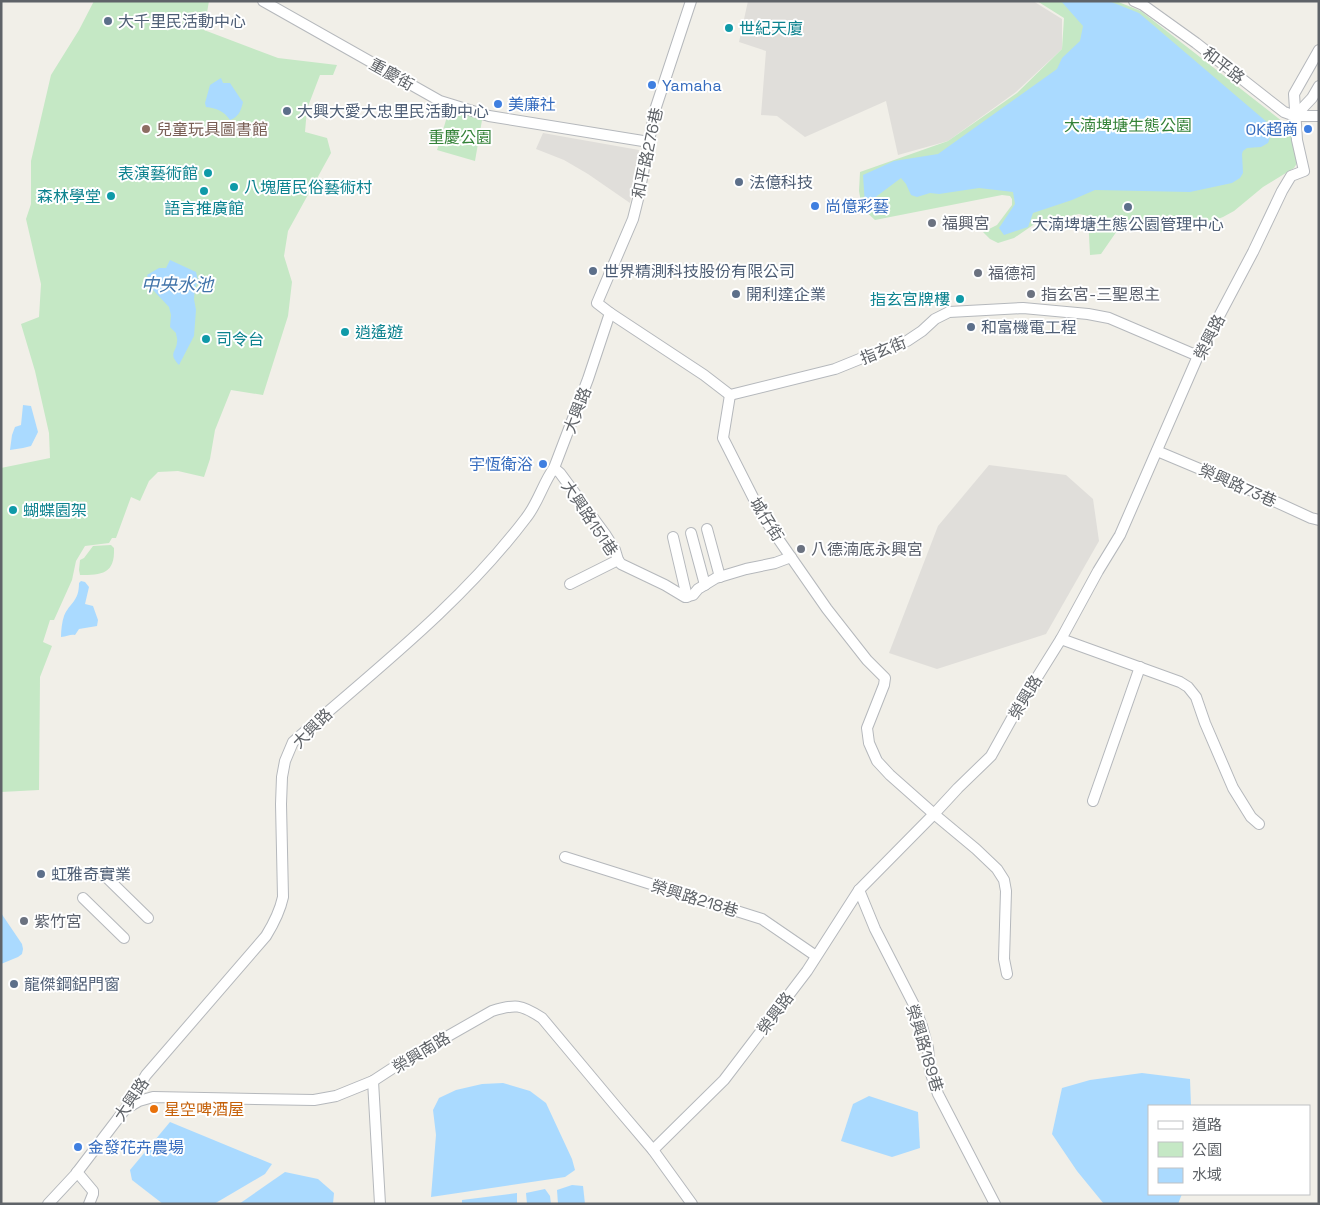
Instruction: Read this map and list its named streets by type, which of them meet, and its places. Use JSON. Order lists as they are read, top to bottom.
{
  "streets": {
    "street": [
      "和平路",
      "重慶街",
      "和平路276巷",
      "榮興路",
      "指玄街",
      "大興路",
      "榮興路73巷",
      "大興路151巷",
      "城仔街",
      "榮興路218巷",
      "榮興路189巷",
      "榮興南路"
    ]
  },
  "crossings": [
    ["和平路", "榮興路"],
    ["重慶街", "和平路276巷"],
    ["和平路276巷", "大興路"],
    ["榮興路", "指玄街"],
    ["榮興路", "榮興路73巷"],
    ["榮興路", "城仔街"],
    ["榮興路", "榮興路218巷"],
    ["榮興路", "榮興路189巷"],
    ["榮興路", "榮興南路"],
    ["指玄街", "城仔街"],
    ["大興路", "大興路151巷"],
    ["大興路", "榮興南路"]
  ],
  "water": ["中央水池"],
  "parks": ["大湳埤塘生態公園", "重慶公園"],
  "places": [
    "大千里民活動中心",
    "世紀天廈",
    "Yamaha",
    "美廉社",
    "大興大愛大忠里民活動中心",
    "兒童玩具圖書館",
    "OK超商",
    "表演藝術館",
    "法億科技",
    "八塊厝民俗藝術村",
    "語言推廣館",
    "森林學堂",
    "尚億彩藝",
    "大湳埤塘生態公園管理中心",
    "福興宮",
    "世界精測科技股份有限公司",
    "福德祠",
    "開利達企業",
    "指玄宮-三聖恩主",
    "指玄宮牌樓",
    "和富機電工程",
    "逍遙遊",
    "司令台",
    "宇恆衛浴",
    "蝴蝶園架",
    "八德湳底永興宮",
    "虹雅奇實業",
    "紫竹宮",
    "龍傑鋼鋁門窗",
    "星空啤酒屋",
    "金發花卉農場"
  ],
  "legend": ["道路", "公園", "水域"]
}
